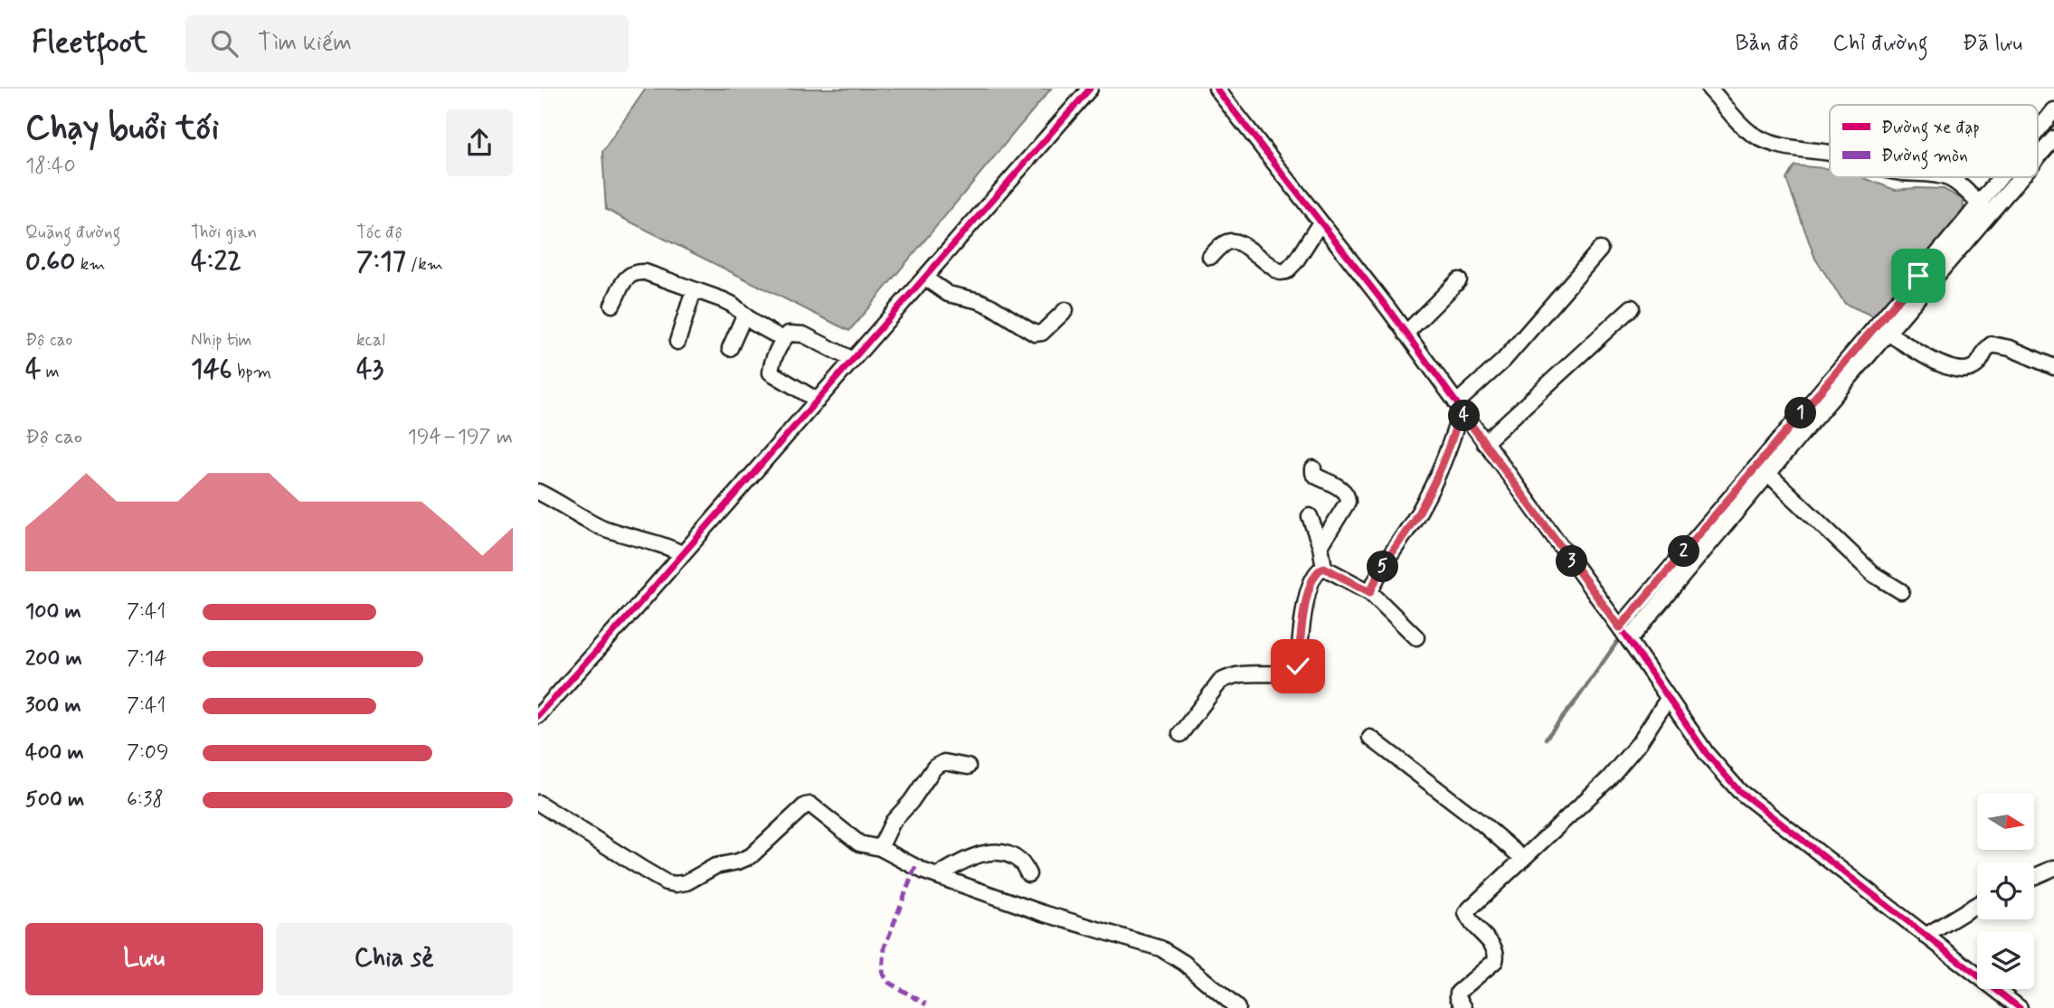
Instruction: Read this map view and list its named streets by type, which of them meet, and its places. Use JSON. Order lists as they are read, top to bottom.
{
  "legend": ["Đường xe đạp", "Đường mòn"],
  "north": "right",
  "page": {
    "header": "Fleetfoot",
    "search": "Tìm kiếm",
    "nav": ["Bản đồ", "Chỉ đường", "Đã lưu"],
    "heading": ["Chạy buổi tối", "18:40"],
    "stats": [
      ["Quãng đường", "0.60 km"],
      ["Thời gian", "4:22"],
      ["Tốc độ", "7:17 /km"],
      ["Độ cao", "4 m"],
      ["Nhịp tim", "146 bpm"],
      ["kcal", "43"]
    ],
    "pins": [
      "1",
      "4",
      "2",
      "3",
      "5"
    ],
    "chart": ["Độ cao", "194–197 m"],
    "list": [
      {
        "name": "100 m",
        "note": "7:41"
      },
      {
        "name": "200 m",
        "note": "7:14"
      },
      {
        "name": "300 m",
        "note": "7:41"
      },
      {
        "name": "400 m",
        "note": "7:09"
      },
      {
        "name": "500 m",
        "note": "6:38"
      }
    ],
    "buttons": ["Lưu", "Chia sẻ"]
  }
}
